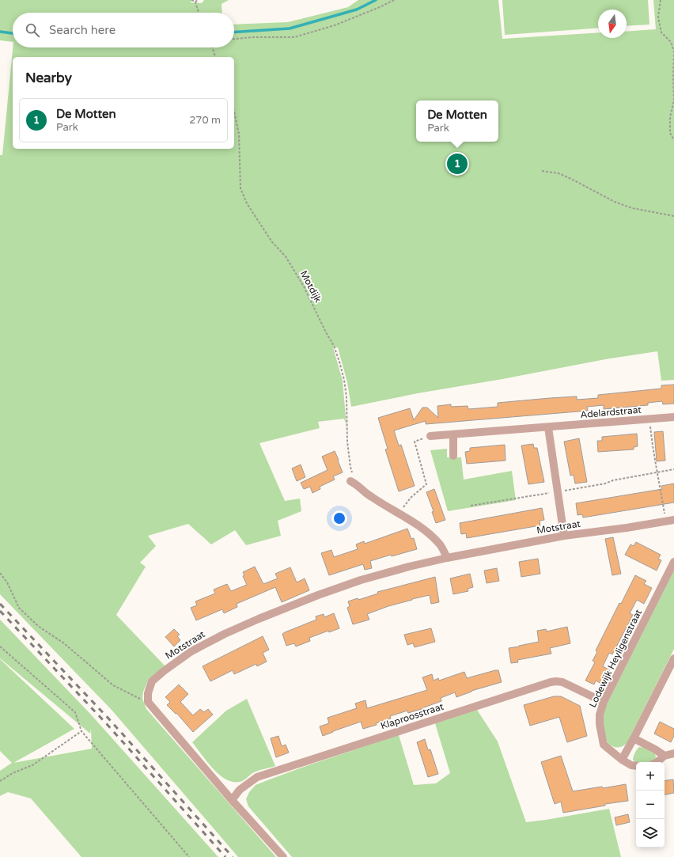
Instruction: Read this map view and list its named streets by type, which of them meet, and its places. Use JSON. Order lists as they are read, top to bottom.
{
  "streets": {
    "street": [
      "Adelardstraat",
      "Motstraat",
      "Lodewijk Heyligenstraat",
      "Klaproosstraat"
    ],
    "path": ["Motdijk"]
  },
  "crossings": [
    ["Lodewijk Heyligenstraat", "Klaproosstraat"]
  ],
  "north": "bottom",
  "page": {
    "search": "Search here",
    "heading": "Nearby",
    "list": [
      {
        "mark": "1",
        "name": "De Motten",
        "note": "Park",
        "value": "270 m"
      }
    ],
    "popup": ["De Motten", "Park"],
    "pins": "1",
    "map_buttons": ["+", "−"]
  }
}
